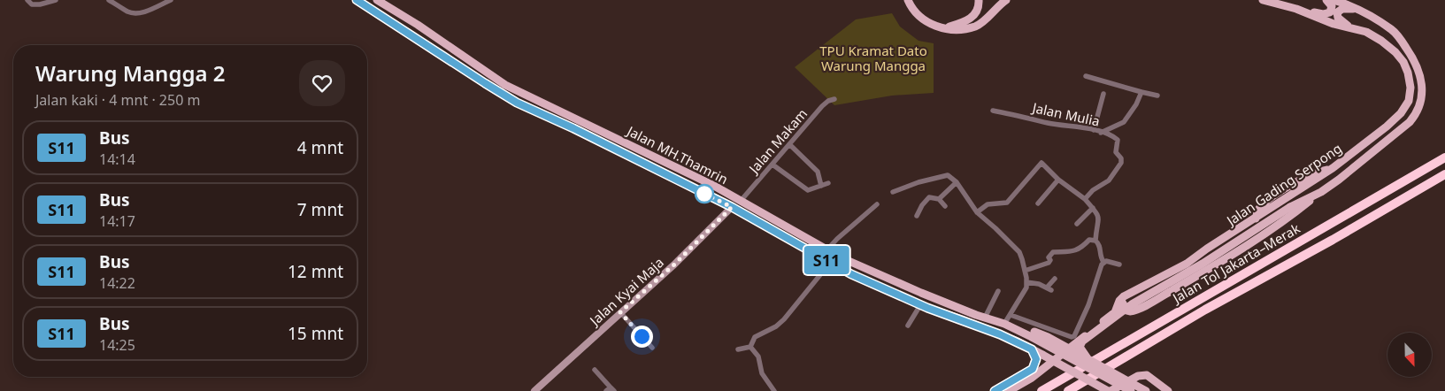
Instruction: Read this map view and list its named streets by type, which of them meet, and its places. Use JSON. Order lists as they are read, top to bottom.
{
  "streets": {
    "highway": ["Jalan Tol Jakarta–Merak"],
    "main road": ["Jalan MH.Thamrin", "Jalan Gading Serpong", "Jalan Kyai Maja"],
    "street": ["Jalan Mulia", "Jalan Makam"]
  },
  "crossings": [
    ["Jalan Makam", "Jalan MH.Thamrin"]
  ],
  "parks": ["TPU Kramat Dato Warung Mangga"],
  "lines": ["bus line S11"],
  "north": "bottom",
  "page": {
    "on_map": "S11",
    "heading": ["Warung Mangga 2", "Jalan kaki · 4 mnt · 250 m"],
    "list": [
      {
        "mark": "S11",
        "name": "Bus",
        "note": "14:14",
        "value": "4 mnt"
      },
      {
        "mark": "S11",
        "name": "Bus",
        "note": "14:17",
        "value": "7 mnt"
      },
      {
        "mark": "S11",
        "name": "Bus",
        "note": "14:22",
        "value": "12 mnt"
      },
      {
        "mark": "S11",
        "name": "Bus",
        "note": "14:25",
        "value": "15 mnt"
      }
    ]
  }
}
